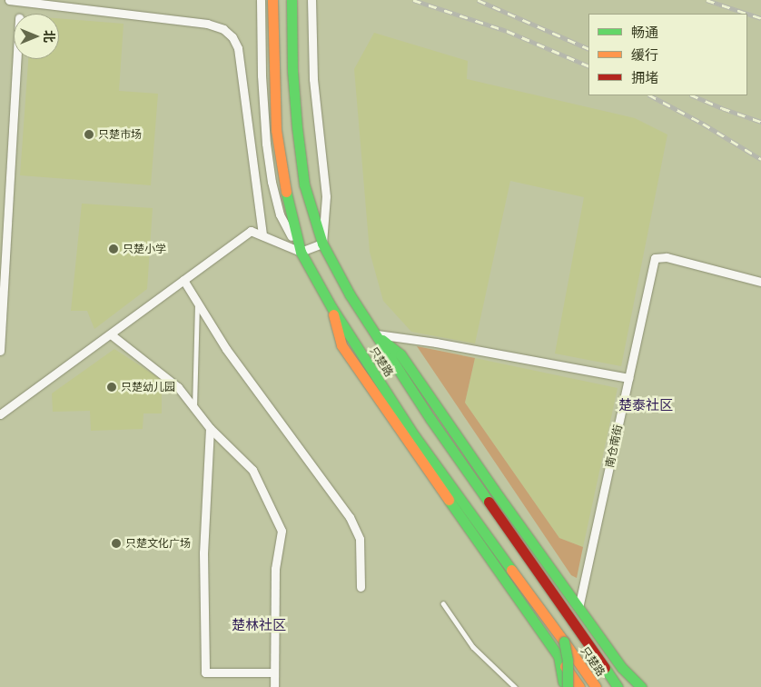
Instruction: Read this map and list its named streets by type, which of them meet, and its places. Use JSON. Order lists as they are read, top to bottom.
{
  "streets": {
    "main road": ["只楚路"],
    "street": ["南仓南街"]
  },
  "districts": ["楚泰社区", "楚林社区"],
  "places": [
    "只楚市场",
    "只楚小学",
    "只楚幼儿园",
    "只楚文化广场"
  ],
  "legend": ["畅通", "缓行", "拥堵"],
  "north": "right"
}
